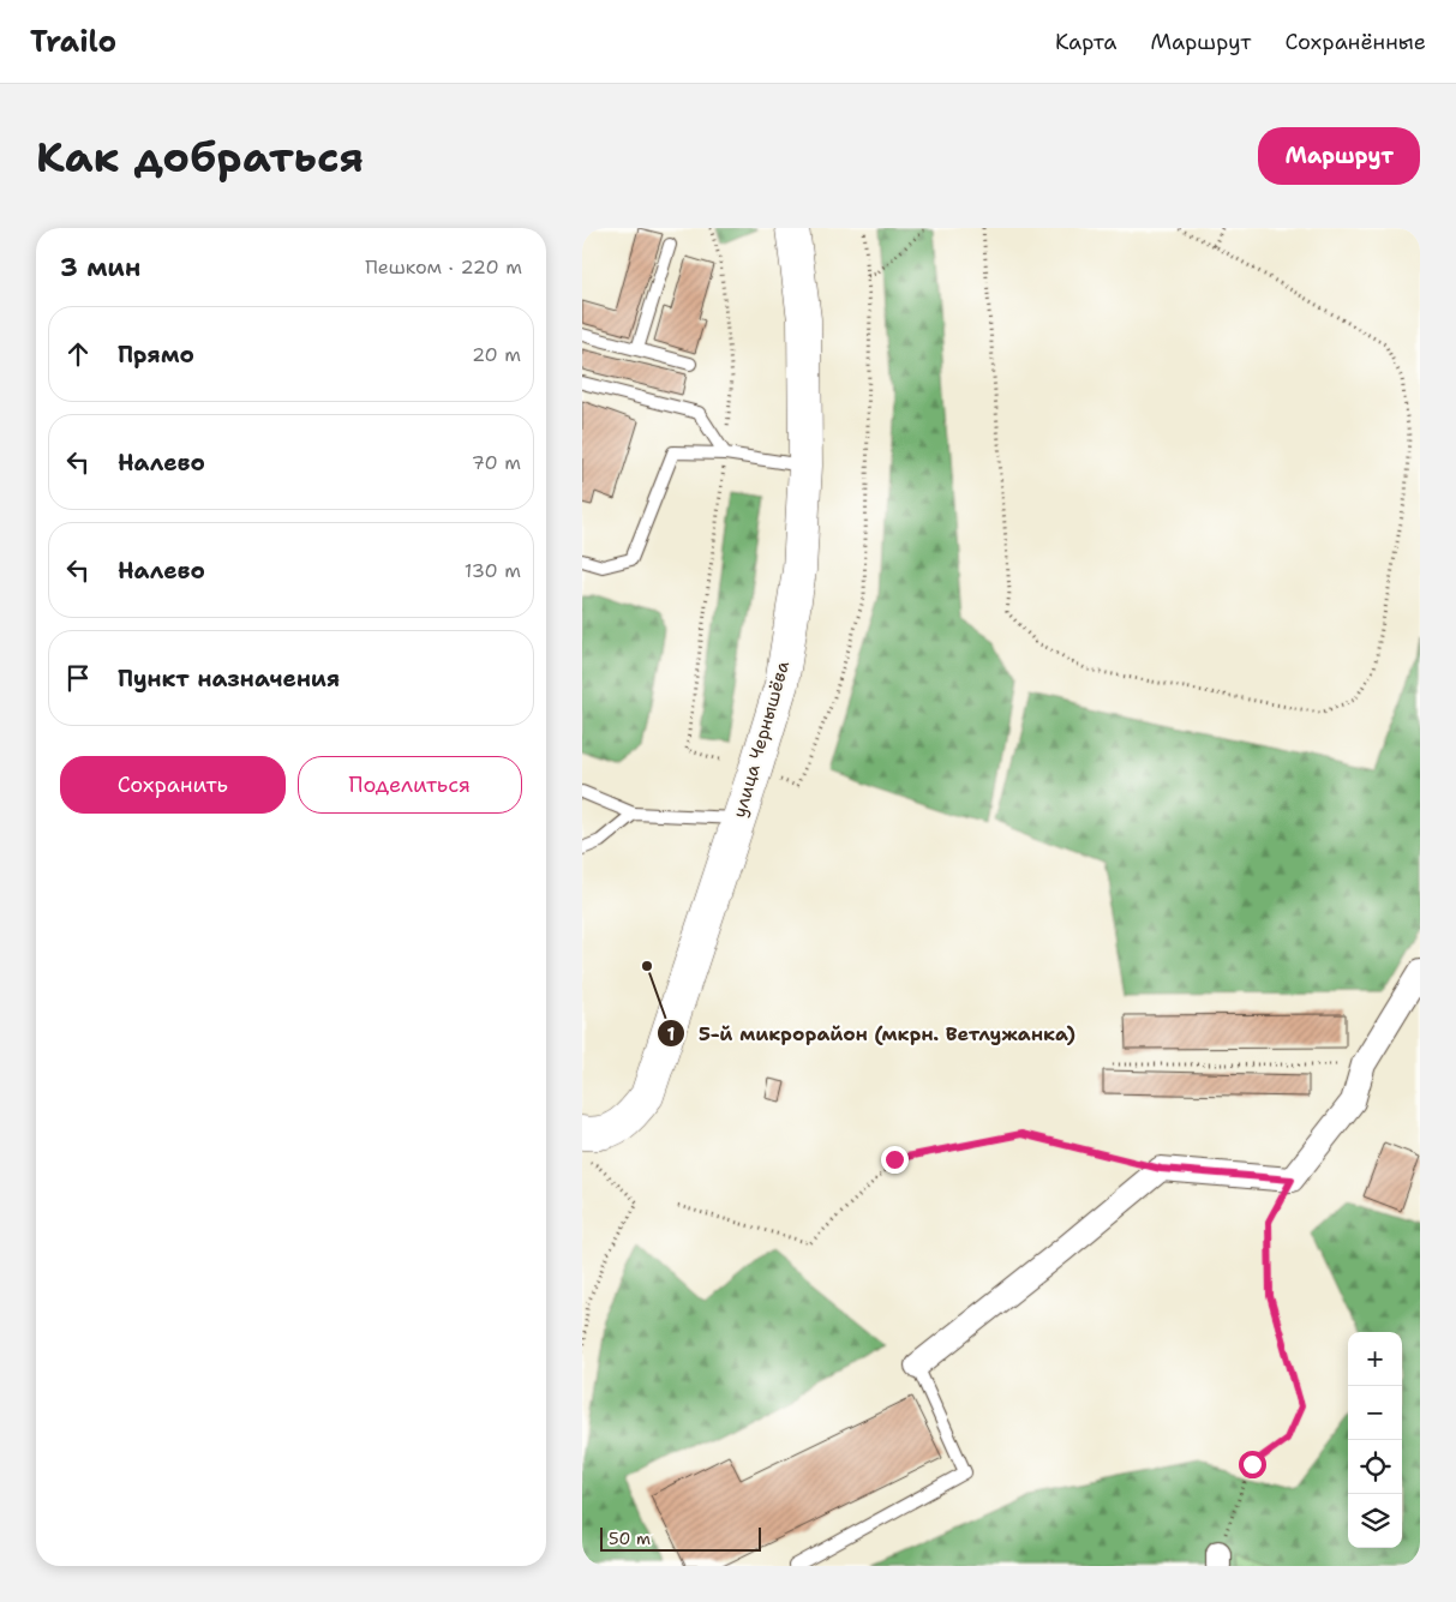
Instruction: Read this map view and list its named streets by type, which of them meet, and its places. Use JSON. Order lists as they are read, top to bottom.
{
  "streets": {
    "street": ["улица Чернышёва"]
  },
  "places": ["5-й микрорайон (мкрн. Ветлужанка)"],
  "scale_bar": "50 m",
  "page": {
    "header": "Trailo",
    "nav": ["Карта", "Маршрут", "Сохранённые"],
    "buttons": [
      "Маршрут",
      ["Сохранить", "Поделиться"]
    ],
    "title": "Как добраться",
    "heading": ["3 мин", "Пешком · 220 m"],
    "list": [
      ["Прямо", "20 m"],
      ["Налево", "70 m"],
      ["Налево", "130 m"],
      "Пункт назначения"
    ],
    "map_buttons": ["+", "−"],
    "scale": "50 m"
  }
}
